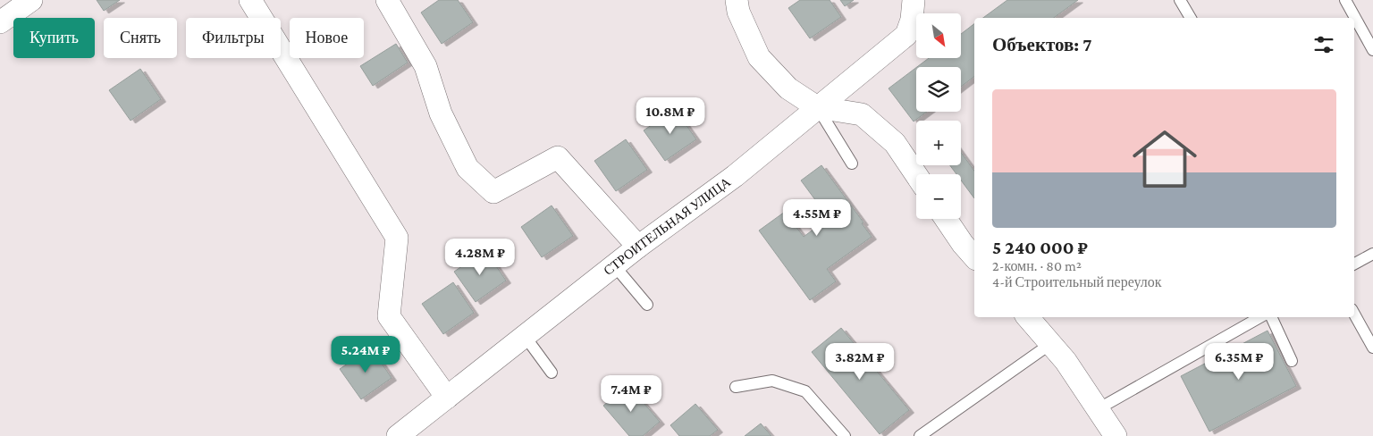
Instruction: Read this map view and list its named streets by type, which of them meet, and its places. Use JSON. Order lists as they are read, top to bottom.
{
  "streets": {
    "street": ["СТРОИТЕЛЬНАЯ УЛИЦА"]
  },
  "north": "bottom right",
  "page": {
    "map_buttons": ["+", "−"],
    "chip": [
      "Купить",
      "Снять",
      "Фильтры",
      "Новое"
    ],
    "heading": "Объектов: 7",
    "list": [
      {
        "name": "5 240 000 ₽",
        "note": "2-комн. · 80 m² · 4-й Строительный переулок"
      }
    ],
    "price": [
      "10.8M ₽",
      "4.55M ₽",
      "4.28M ₽",
      "5.24M ₽",
      "3.82M ₽",
      "6.35M ₽",
      "7.4M ₽"
    ]
  }
}
